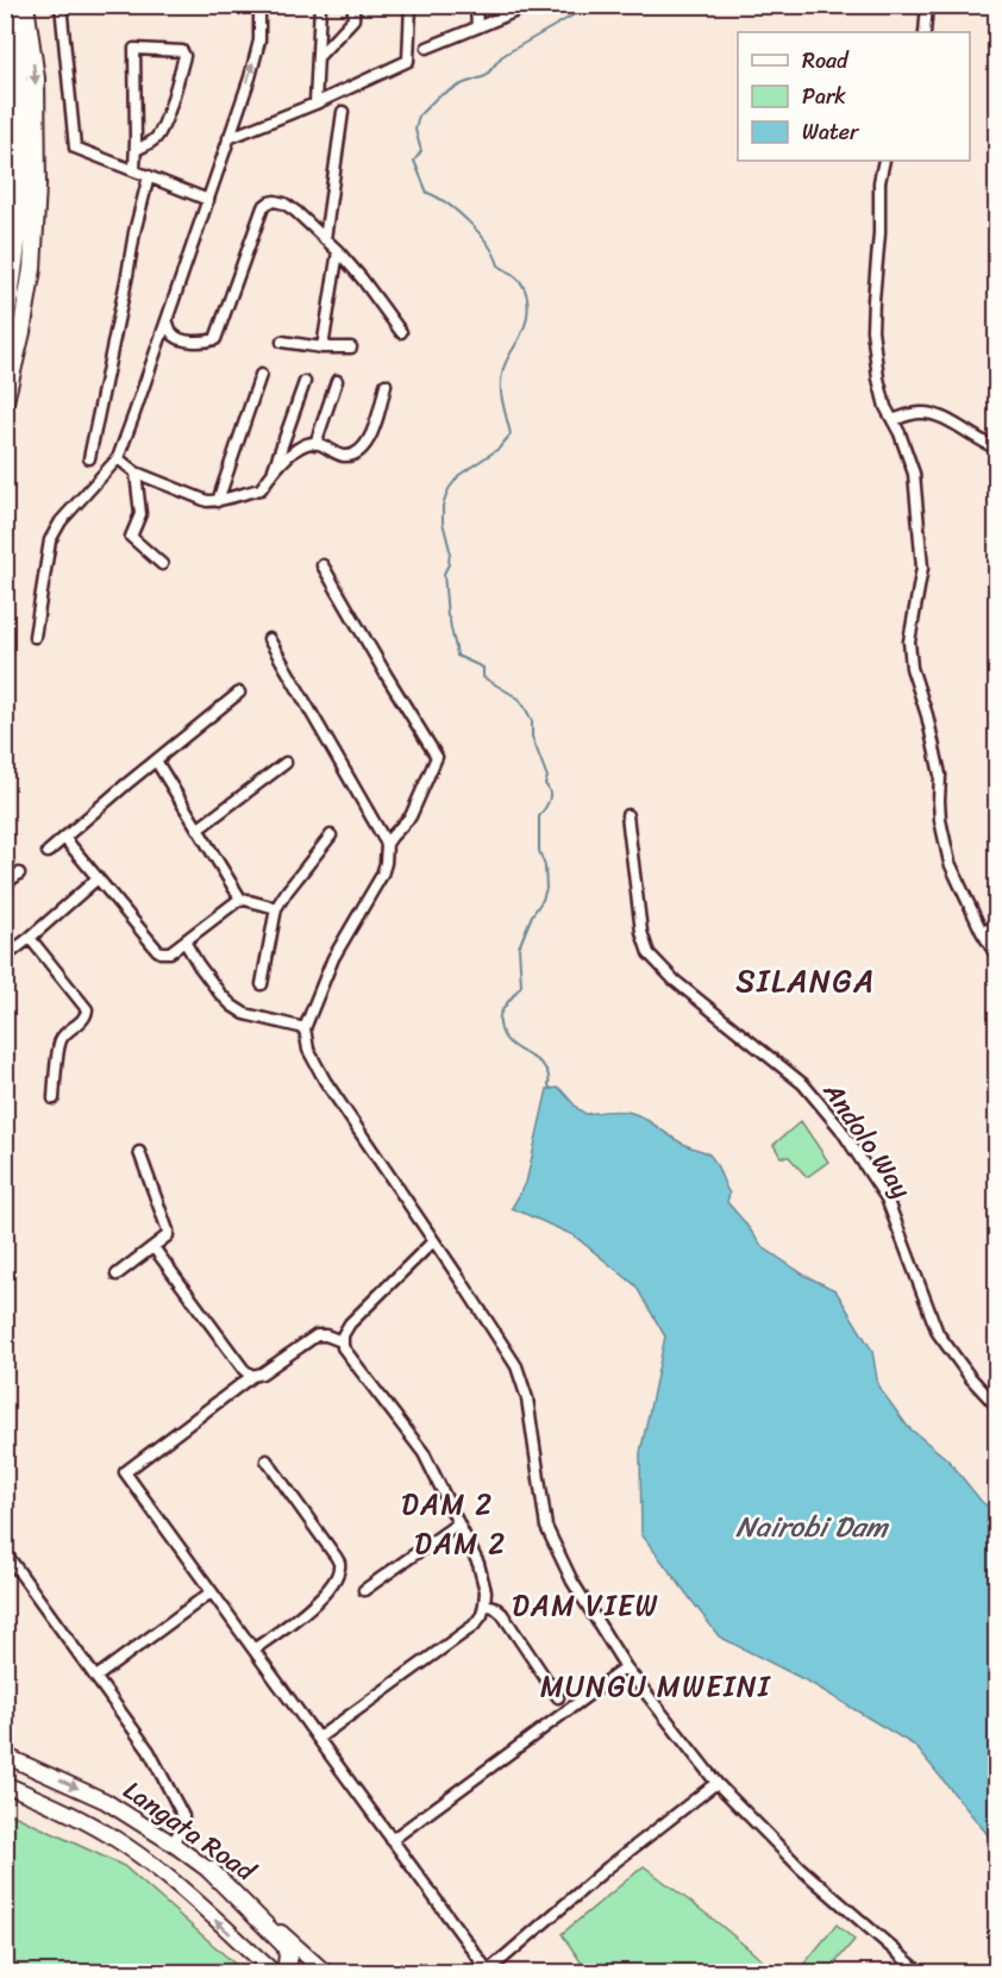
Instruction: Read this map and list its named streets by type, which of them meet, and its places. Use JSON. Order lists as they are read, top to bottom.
{
  "streets": {
    "main road": ["Langata Road"],
    "street": ["Andolo Way"]
  },
  "districts": [
    "SILANGA",
    "DAM 2",
    "DAM 2",
    "DAM VIEW",
    "MUNGU MWEINI"
  ],
  "water": ["Nairobi Dam"],
  "legend": ["Road", "Park", "Water"]
}
